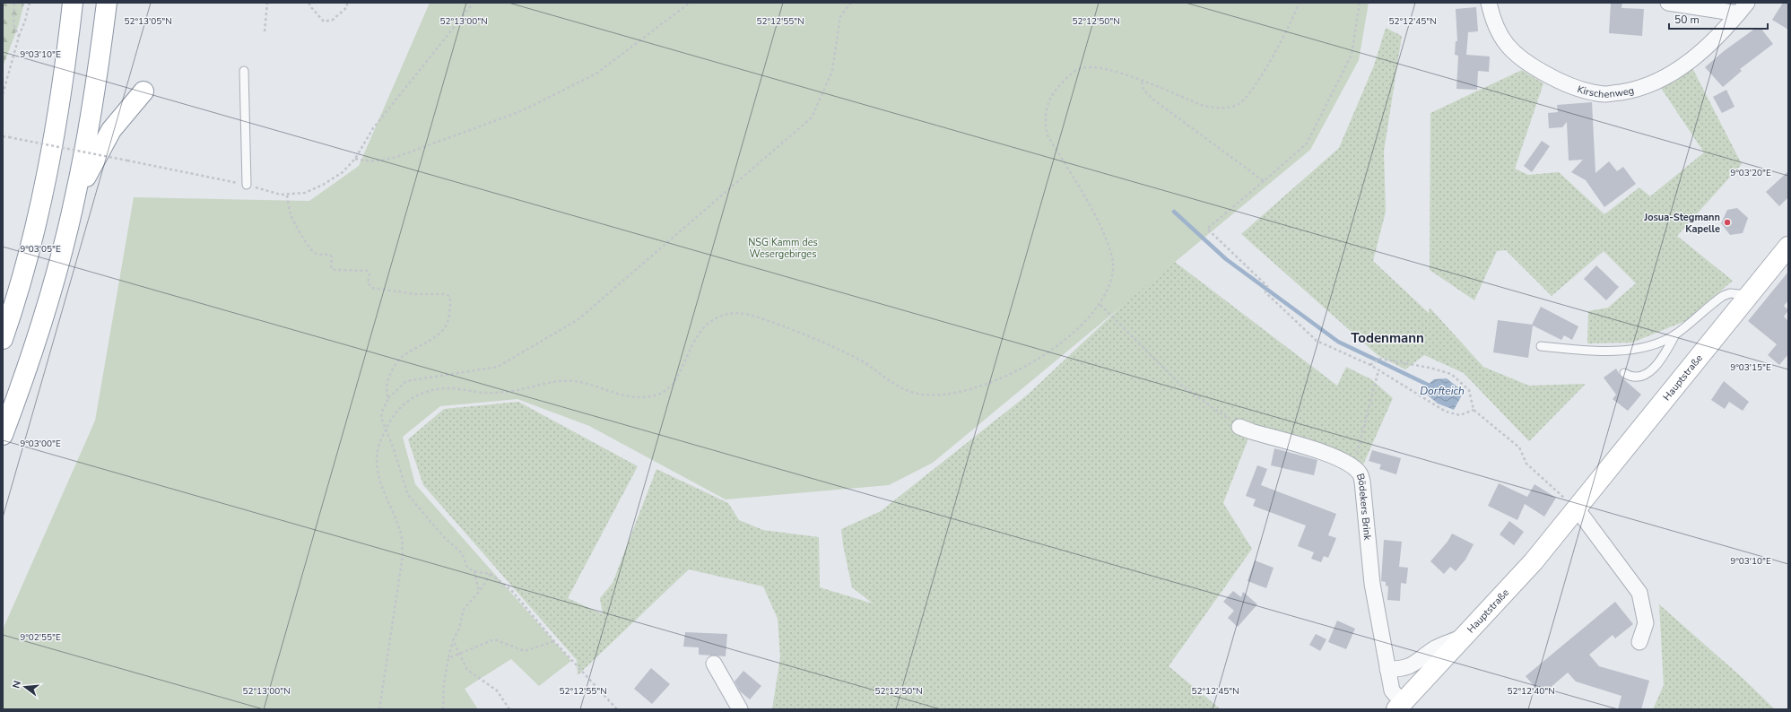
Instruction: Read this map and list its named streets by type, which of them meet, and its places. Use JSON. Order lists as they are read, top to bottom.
{
  "streets": {
    "main road": ["Hauptstraße"],
    "street": ["Kirschenweg", "Bödekers Brink"]
  },
  "crossings": [
    ["Hauptstraße", "Bödekers Brink"]
  ],
  "districts": ["Todenmann"],
  "water": ["Dorfteich"],
  "parks": ["NSG Kamm des Wesergebirges"],
  "places": ["Josua-Stegmann Kapelle"],
  "scale_bar": "50 m",
  "north": "left",
  "coordinates": [
    "52°13'05\"N",
    "52°13'00\"N",
    "52°12'55\"N",
    "52°12'50\"N",
    "52°12'45\"N",
    "9°03'10\"E",
    "9°03'20\"E",
    "9°03'05\"E",
    "9°03'15\"E",
    "9°03'00\"E",
    "9°02'55\"E",
    "52°12'40\"N"
  ]
}
